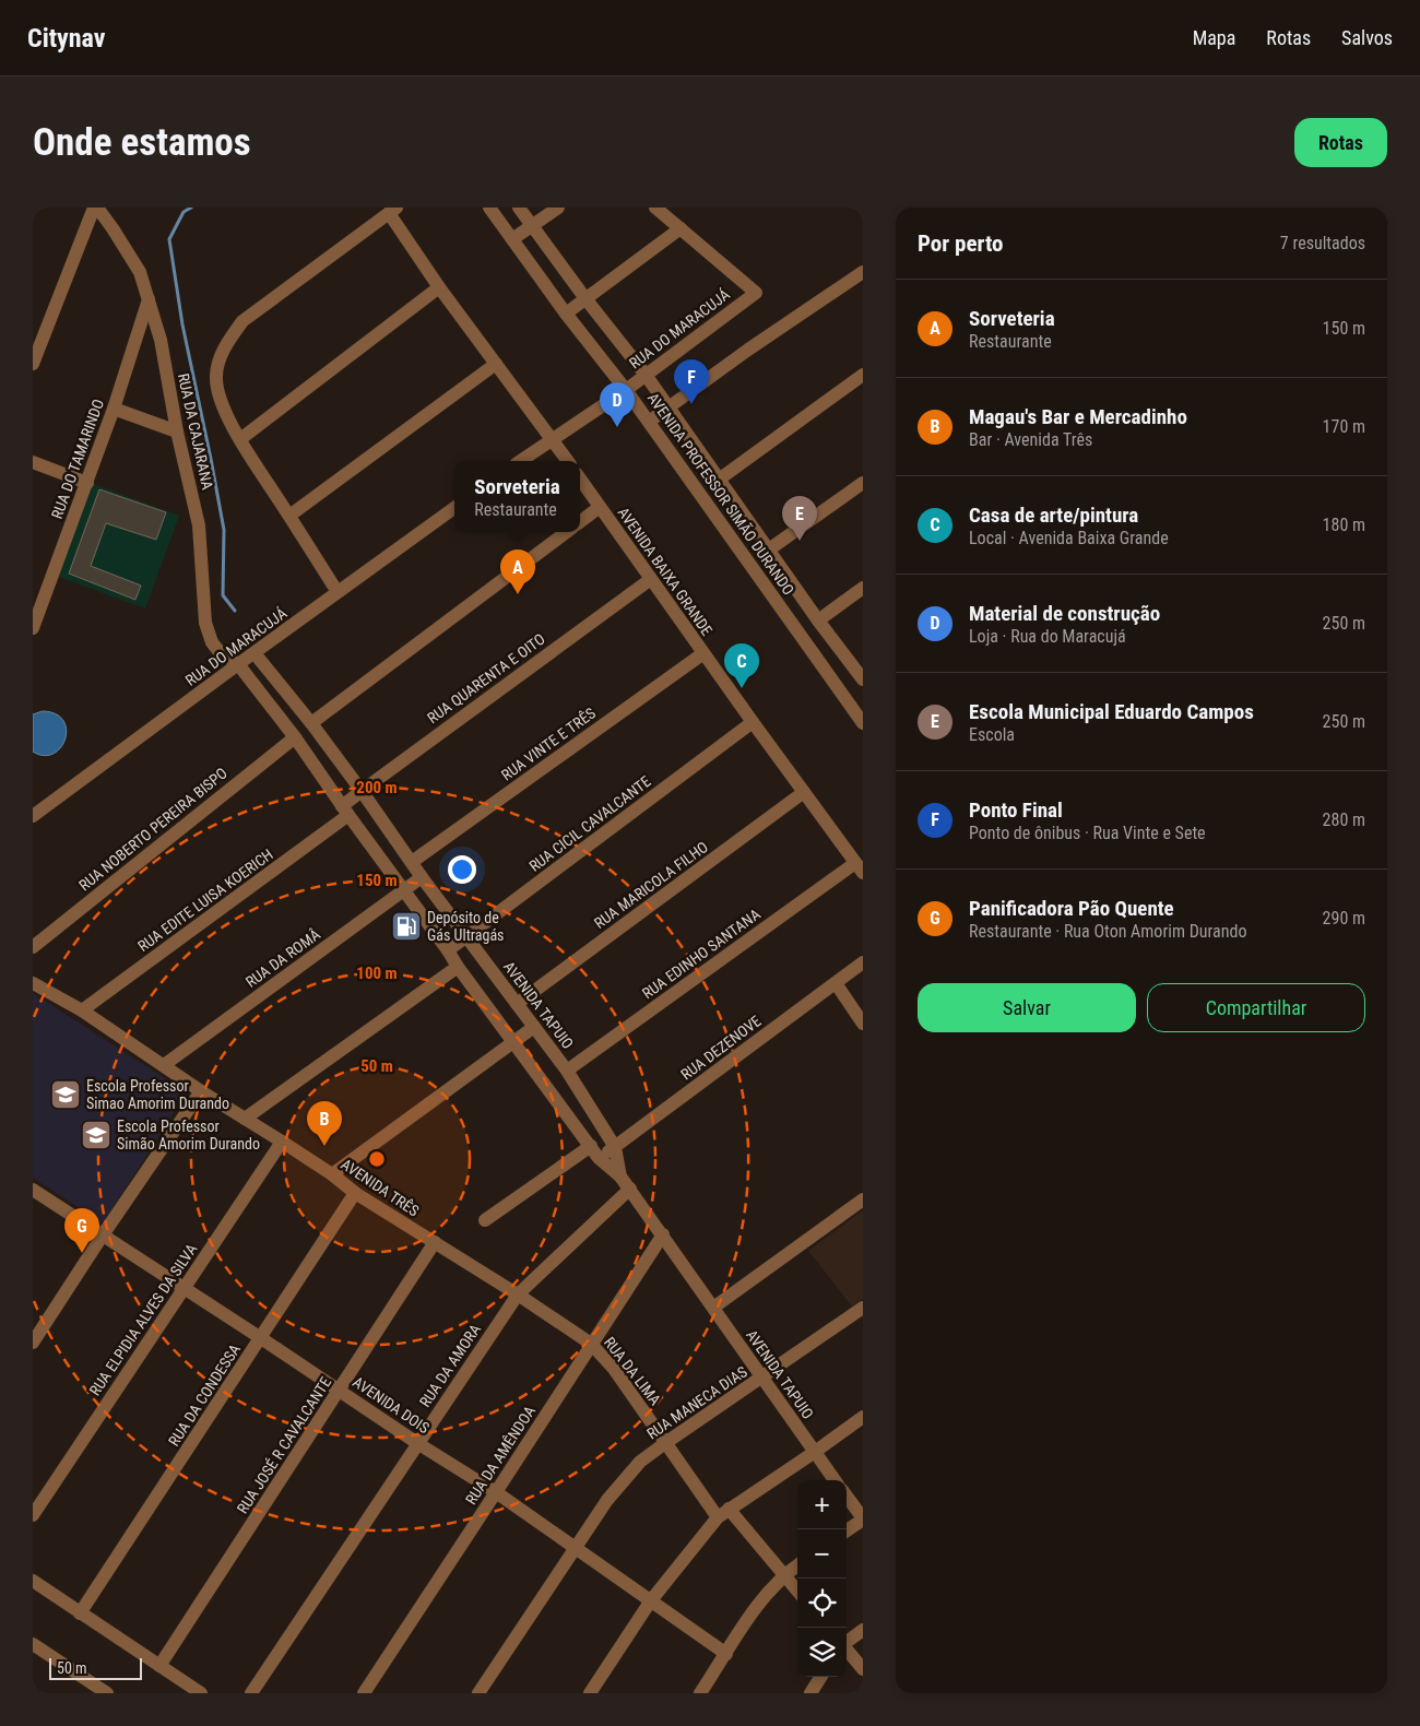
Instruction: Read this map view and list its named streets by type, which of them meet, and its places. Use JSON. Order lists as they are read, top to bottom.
{
  "streets": {
    "street": [
      "RUA DO MARACUJÁ",
      "RUA DA CAJARANA",
      "RUA DO TAMARINDO",
      "AVENIDA PROFESSOR SIMÃO DURANDO",
      "AVENIDA BAIXA GRANDE",
      "RUA QUARENTA E OITO",
      "RUA VINTE E TRÊS",
      "RUA CICIL CAVALCANTE",
      "RUA NOBERTO PEREIRA BISPO",
      "RUA MARICOLA FILHO",
      "RUA EDITE LUISA KOERICH",
      "RUA EDINHO SANTANA",
      "RUA DA ROMÂ",
      "AVENIDA TAPUIO",
      "RUA DEZENOVE",
      "AVENIDA TRÊS",
      "RUA ELPIDIA ALVES DA SILVA",
      "RUA DA AMORA",
      "RUA DA LIMA",
      "RUA DA CONDESSA",
      "RUA MANECA DIAS",
      "AVENIDA DOIS",
      "RUA JOSÉ R CAVALCANTE",
      "RUA DA AMÊNDOA"
    ]
  },
  "crossings": [
    ["RUA DO MARACUJÁ", "RUA DA CAJARANA"],
    ["RUA DO MARACUJÁ", "AVENIDA PROFESSOR SIMÃO DURANDO"],
    ["RUA DO MARACUJÁ", "AVENIDA TAPUIO"],
    ["RUA DA CAJARANA", "RUA DO TAMARINDO"],
    ["RUA DA CAJARANA", "AVENIDA TAPUIO"],
    ["AVENIDA BAIXA GRANDE", "RUA QUARENTA E OITO"],
    ["AVENIDA BAIXA GRANDE", "RUA VINTE E TRÊS"],
    ["AVENIDA BAIXA GRANDE", "RUA CICIL CAVALCANTE"],
    ["AVENIDA BAIXA GRANDE", "RUA MARICOLA FILHO"],
    ["AVENIDA BAIXA GRANDE", "RUA EDINHO SANTANA"],
    ["RUA QUARENTA E OITO", "RUA EDITE LUISA KOERICH"],
    ["RUA QUARENTA E OITO", "AVENIDA TAPUIO"],
    ["RUA VINTE E TRÊS", "AVENIDA TAPUIO"],
    ["RUA CICIL CAVALCANTE", "AVENIDA TAPUIO"],
    ["RUA NOBERTO PEREIRA BISPO", "AVENIDA TAPUIO"],
    ["RUA MARICOLA FILHO", "AVENIDA TAPUIO"],
    ["RUA EDITE LUISA KOERICH", "AVENIDA TAPUIO"],
    ["RUA EDITE LUISA KOERICH", "AVENIDA TRÊS"],
    ["RUA EDINHO SANTANA", "AVENIDA TAPUIO"],
    ["RUA DA ROMÂ", "AVENIDA TAPUIO"],
    ["RUA DA ROMÂ", "AVENIDA TRÊS"],
    ["AVENIDA TAPUIO", "RUA DEZENOVE"],
    ["AVENIDA TAPUIO", "RUA DA AMORA"],
    ["AVENIDA TAPUIO", "RUA MANECA DIAS"],
    ["AVENIDA TAPUIO", "RUA DA AMÊNDOA"],
    ["AVENIDA TRÊS", "RUA ELPIDIA ALVES DA SILVA"],
    ["AVENIDA TRÊS", "RUA DA AMORA"],
    ["AVENIDA TRÊS", "RUA DA LIMA"],
    ["AVENIDA TRÊS", "RUA DA CONDESSA"],
    ["AVENIDA TRÊS", "RUA JOSÉ R CAVALCANTE"],
    ["RUA ELPIDIA ALVES DA SILVA", "AVENIDA DOIS"],
    ["RUA DA AMORA", "RUA DA LIMA"],
    ["RUA DA AMORA", "AVENIDA DOIS"],
    ["RUA DA LIMA", "RUA MANECA DIAS"],
    ["RUA DA LIMA", "RUA DA AMÊNDOA"],
    ["RUA DA CONDESSA", "AVENIDA DOIS"],
    ["RUA MANECA DIAS", "AVENIDA DOIS"],
    ["AVENIDA DOIS", "RUA JOSÉ R CAVALCANTE"],
    ["AVENIDA DOIS", "RUA DA AMÊNDOA"]
  ],
  "places": {
    "fuel station": ["Depósito de Gás Ultragás"],
    "school or university": ["Escola Professor Simao Amorim Durando", "Escola Professor Simão Amorim Durando"]
  },
  "scale_bar": "50 m",
  "page": {
    "header": "Citynav",
    "nav": ["Mapa", "Rotas", "Salvos"],
    "buttons": [
      "Rotas",
      ["Salvar", "Compartilhar"]
    ],
    "title": "Onde estamos",
    "heading": ["Por perto", "7 resultados"],
    "list": [
      {
        "mark": "A",
        "name": "Sorveteria",
        "note": "Restaurante",
        "value": "150 m"
      },
      {
        "mark": "B",
        "name": "Magau's Bar e Mercadinho",
        "note": "Bar · Avenida Três",
        "value": "170 m"
      },
      {
        "mark": "C",
        "name": "Casa de arte/pintura",
        "note": "Local · Avenida Baixa Grande",
        "value": "180 m"
      },
      {
        "mark": "D",
        "name": "Material de construção",
        "note": "Loja · Rua do Maracujá",
        "value": "250 m"
      },
      {
        "mark": "E",
        "name": "Escola Municipal Eduardo Campos",
        "note": "Escola",
        "value": "250 m"
      },
      {
        "mark": "F",
        "name": "Ponto Final",
        "note": "Ponto de ônibus · Rua Vinte e Sete",
        "value": "280 m"
      },
      {
        "mark": "G",
        "name": "Panificadora Pão Quente",
        "note": "Restaurante · Rua Oton Amorim Durando",
        "value": "290 m"
      }
    ],
    "pins": [
      "F",
      "D",
      "E",
      "A",
      "C",
      "B",
      "G"
    ],
    "popup": ["Sorveteria", "Restaurante"],
    "map_buttons": ["+", "−"],
    "scale": "50 m"
  },
  "rings": [
    "200 m",
    "150 m",
    "100 m",
    "50 m"
  ]
}
